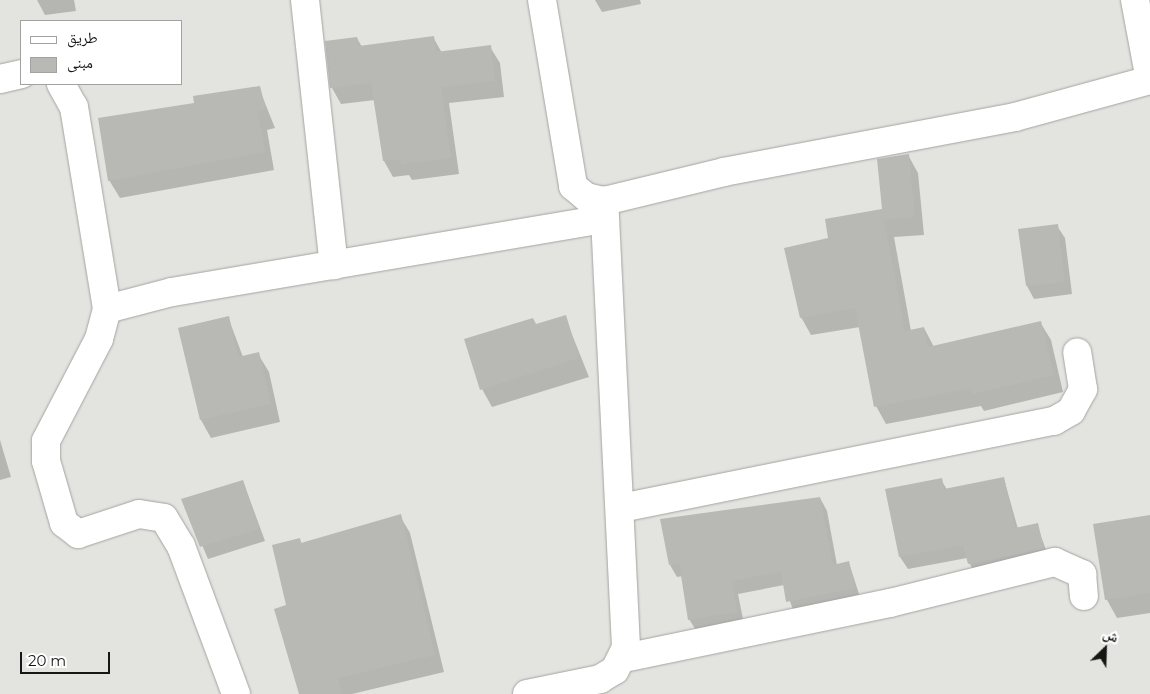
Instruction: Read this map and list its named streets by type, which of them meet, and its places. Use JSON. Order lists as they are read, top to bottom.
{
  "legend": ["طريق", "مبنى"],
  "scale_bar": "20 m",
  "north": "top right"
}
